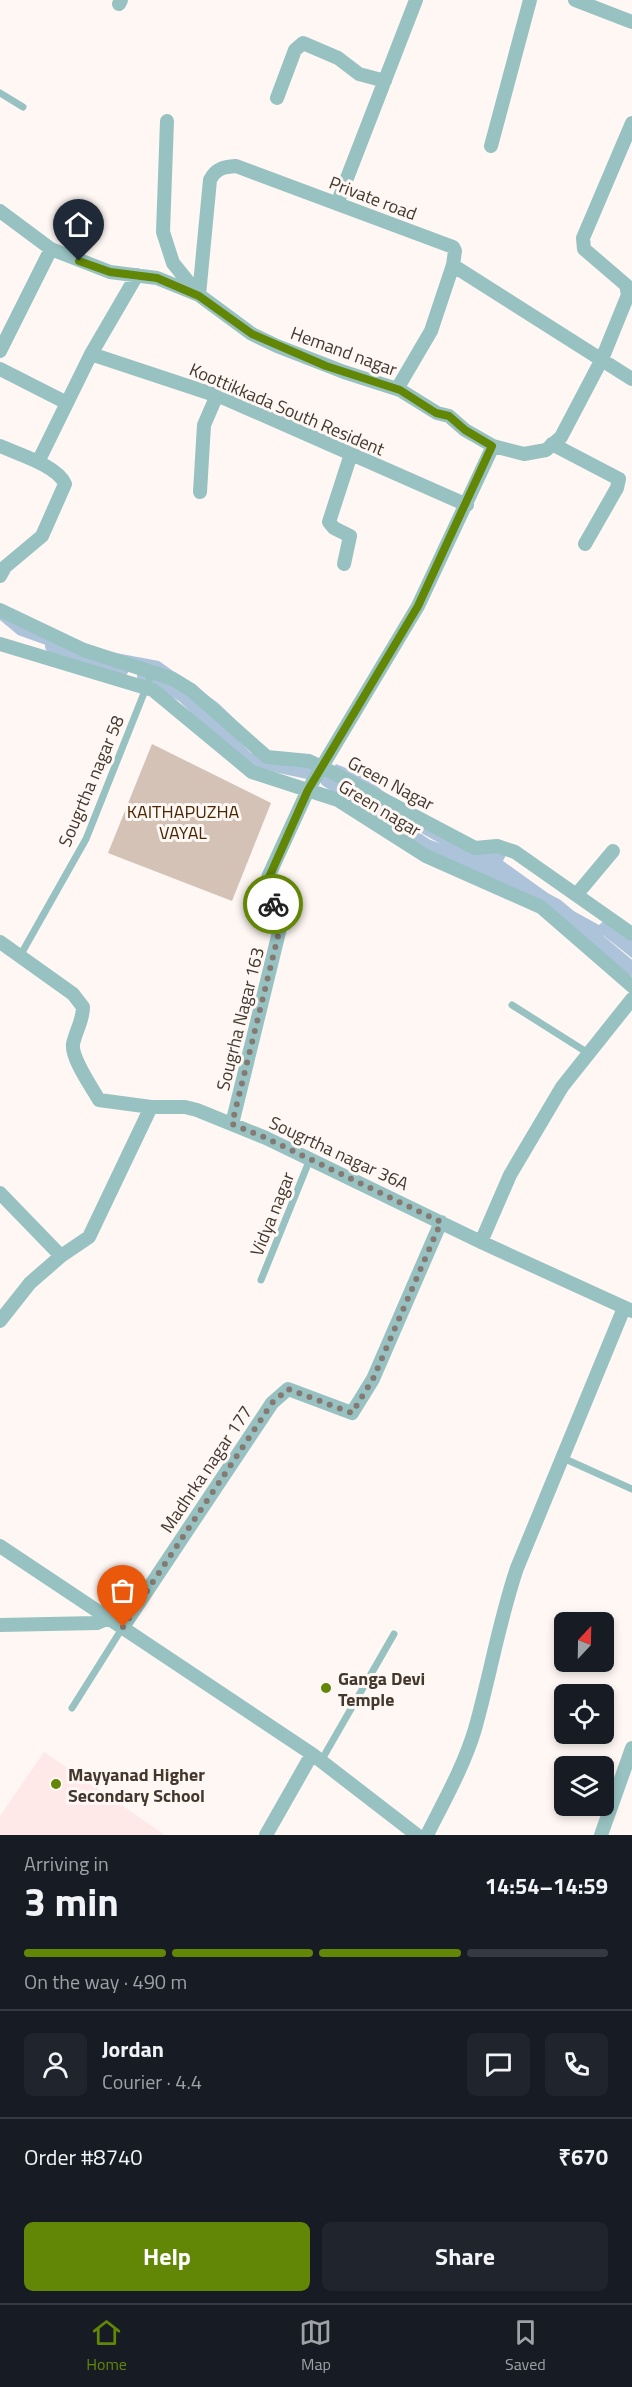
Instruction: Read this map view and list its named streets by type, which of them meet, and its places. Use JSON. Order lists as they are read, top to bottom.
{
  "streets": {
    "street": [
      "Private road",
      "Hemand nagar",
      "Koottikkada South Resident",
      "Green Nagar",
      "Green nagar",
      "Sougrha Nagar 163",
      "Sougrtha nagar 36A",
      "Madhrka nagar 177"
    ],
    "lane": ["Sougrtha nagar 58", "Vidya nagar"]
  },
  "crossings": [
    ["Private road", "Hemand nagar"],
    ["Hemand nagar", "Sougrha Nagar 163"],
    ["Koottikkada South Resident", "Sougrha Nagar 163"],
    ["Sougrtha nagar 58", "Green nagar"],
    ["Sougrtha nagar 58", "Sougrtha nagar 36A"],
    ["Green Nagar", "Sougrha Nagar 163"],
    ["Green nagar", "Sougrha Nagar 163"],
    ["Sougrha Nagar 163", "Sougrtha nagar 36A"],
    ["Sougrtha nagar 36A", "Vidya nagar"],
    ["Sougrtha nagar 36A", "Madhrka nagar 177"]
  ],
  "parks": ["KAITHAPUZHA VAYAL"],
  "places": ["Ganga Devi Temple", "Mayyanad Higher Secondary School"],
  "north": "top",
  "page": {
    "heading": ["3 min", "Arriving in", "14:54–14:59"],
    "panel": [
      "Jordan",
      "Courier · 4.4",
      "Order #8740",
      "₹670"
    ],
    "bar": "On the way · 490 m",
    "buttons": ["Help", "Share"],
    "tabs": ["Home", "Map", "Saved"]
  }
}
